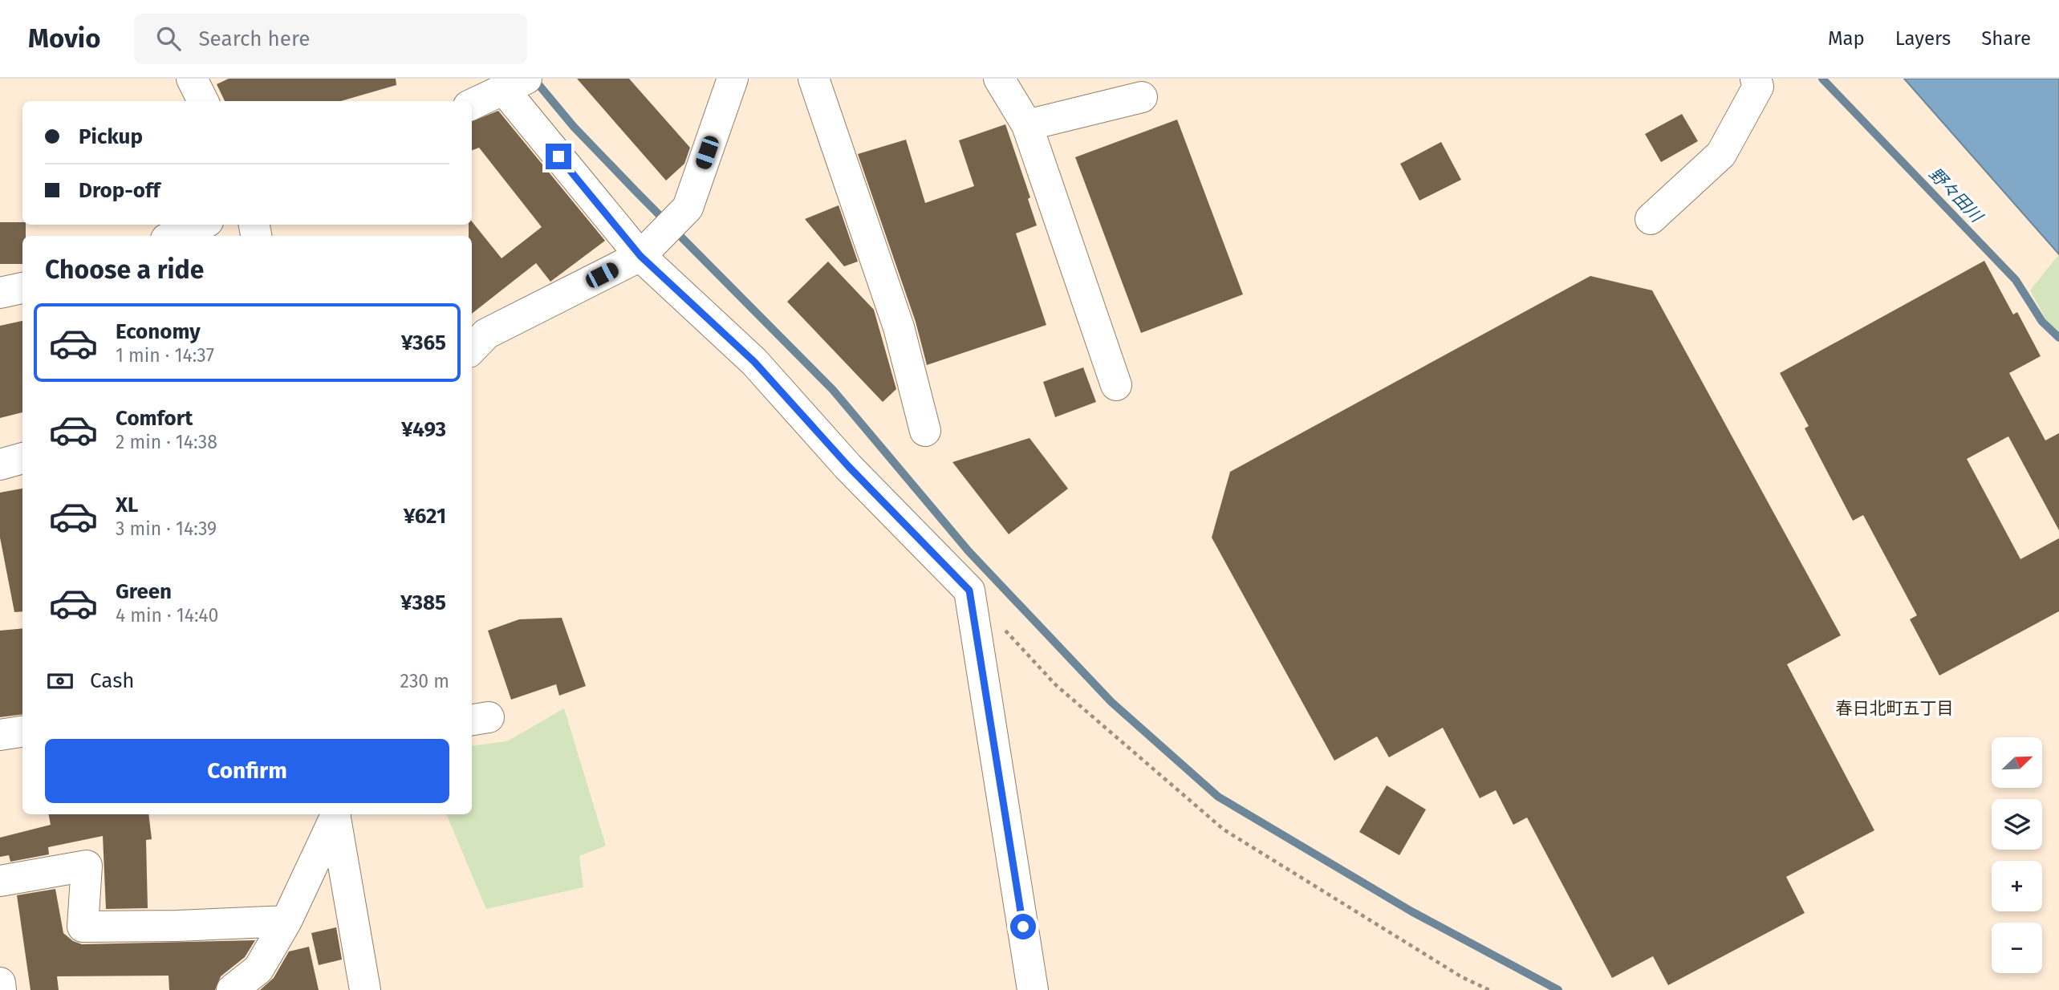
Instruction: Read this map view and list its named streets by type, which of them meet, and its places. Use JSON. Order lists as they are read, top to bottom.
{
  "districts": ["春日北町五丁目"],
  "water": ["野々田川"],
  "north": "top right",
  "page": {
    "header": "Movio",
    "search": "Search here",
    "nav": ["Map", "Layers", "Share"],
    "banner": ["Pickup", "Drop-off"],
    "heading": "Choose a ride",
    "list": [
      {
        "name": "Economy",
        "note": "1 min · 14:37",
        "value": "¥365"
      },
      {
        "name": "Comfort",
        "note": "2 min · 14:38",
        "value": "¥493"
      },
      {
        "name": "XL",
        "note": "3 min · 14:39",
        "value": "¥621"
      },
      {
        "name": "Green",
        "note": "4 min · 14:40",
        "value": "¥385"
      }
    ],
    "pay": ["Cash", "230 m"],
    "buttons": "Confirm",
    "map_buttons": ["+", "−"]
  }
}
